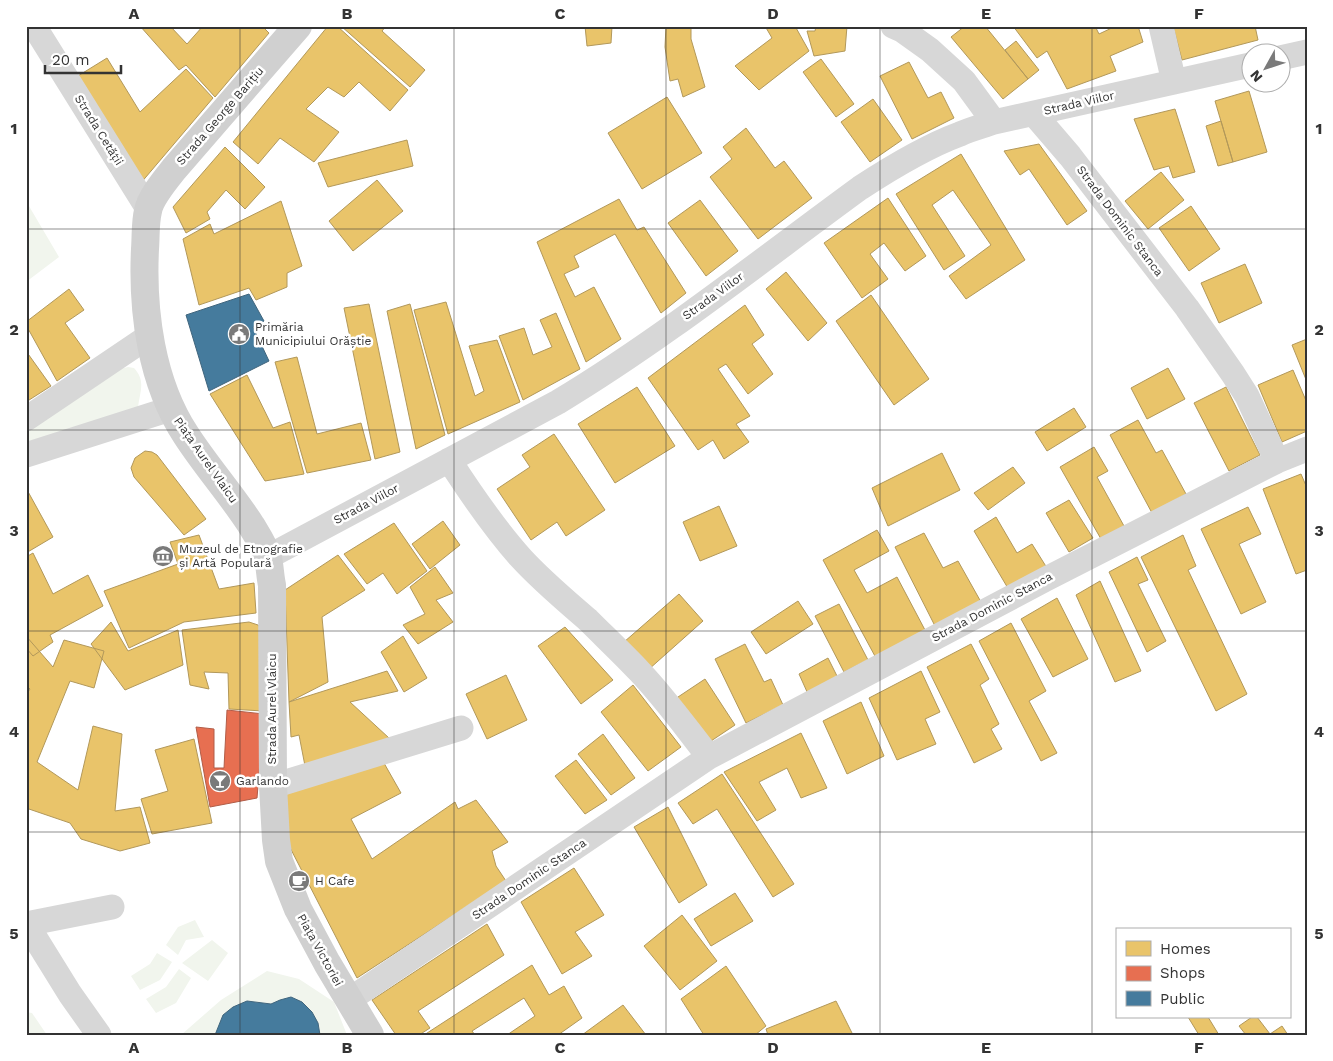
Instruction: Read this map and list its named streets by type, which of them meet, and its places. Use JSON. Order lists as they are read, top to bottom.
{
  "streets": {
    "main road": [
      "Strada George Barițiu",
      "Piața Aurel Vlaicu",
      "Strada Aurel Vlaicu",
      "Piața Victoriei"
    ],
    "street": ["Strada Viilor", "Strada Cetății", "Strada Dominic Stanca"]
  },
  "crossings": [
    ["Strada Viilor", "Strada Dominic Stanca"],
    ["Strada Viilor", "Piața Aurel Vlaicu"],
    ["Strada Viilor", "Strada Aurel Vlaicu"],
    ["Strada George Barițiu", "Strada Cetății"],
    ["Strada George Barițiu", "Piața Aurel Vlaicu"],
    ["Strada Cetății", "Piața Aurel Vlaicu"],
    ["Strada Dominic Stanca", "Piața Victoriei"],
    ["Piața Aurel Vlaicu", "Strada Aurel Vlaicu"],
    ["Strada Aurel Vlaicu", "Piața Victoriei"]
  ],
  "places": {
    "public building": ["Primăria Municipiului Orăștie"],
    "museum": ["Muzeul de Etnografie și Artă Populară"],
    "bar": ["Garlando"],
    "cafe": ["H Cafe"]
  },
  "legend": ["Homes", "Shops", "Public"],
  "scale_bar": "20 m",
  "north": "bottom left",
  "grid": {
    "columns": [
      "A",
      "B",
      "C",
      "D",
      "E",
      "F"
    ],
    "rows": [
      "1",
      "2",
      "3",
      "4",
      "5"
    ]
  }
}
